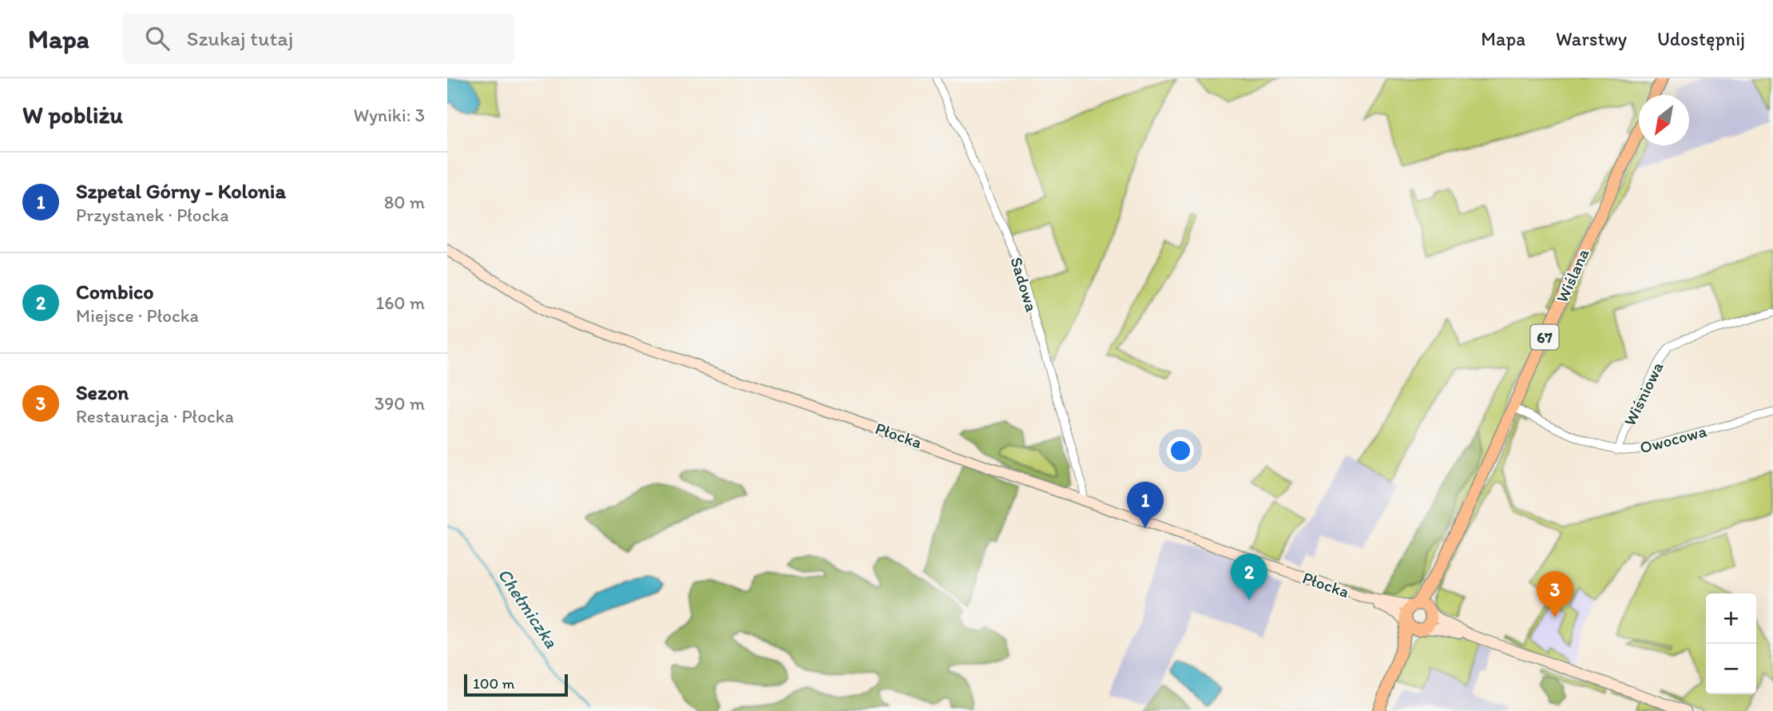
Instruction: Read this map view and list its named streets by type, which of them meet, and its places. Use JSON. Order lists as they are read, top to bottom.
{
  "streets": {
    "main road": ["Wiślana", "67", "Płocka"],
    "street": ["Sadowa", "Wiśniowa", "Owocowa"]
  },
  "crossings": [
    ["Wiślana", "67"],
    ["Wiślana", "Płocka"],
    ["Wiślana", "Owocowa"],
    ["Sadowa", "Płocka"],
    ["67", "Płocka"],
    ["Wiśniowa", "Owocowa"]
  ],
  "water": ["Chełmiczka"],
  "scale_bar": "100 m",
  "north": "bottom left",
  "page": {
    "header": "Mapa",
    "search": "Szukaj tutaj",
    "nav": ["Mapa", "Warstwy", "Udostępnij"],
    "heading": ["W pobliżu", "Wyniki: 3"],
    "list": [
      {
        "mark": "1",
        "name": "Szpetal Górny - Kolonia",
        "note": "Przystanek · Płocka",
        "value": "80 m"
      },
      {
        "mark": "2",
        "name": "Combico",
        "note": "Miejsce · Płocka",
        "value": "160 m"
      },
      {
        "mark": "3",
        "name": "Sezon",
        "note": "Restauracja · Płocka",
        "value": "390 m"
      }
    ],
    "pins": ["1", "2", "3"],
    "map_buttons": ["+", "−"],
    "scale": "100 m"
  }
}
